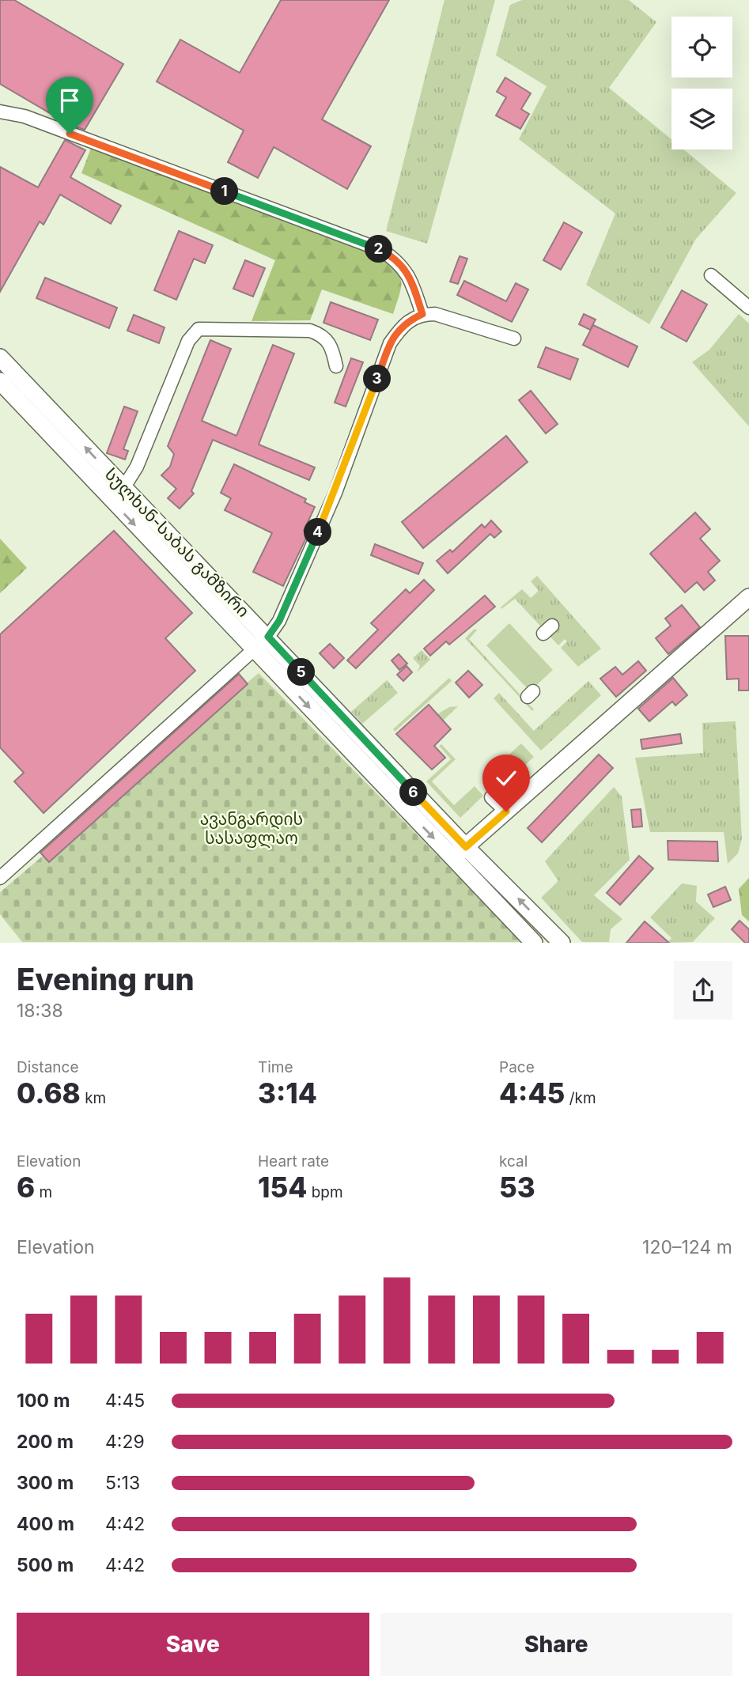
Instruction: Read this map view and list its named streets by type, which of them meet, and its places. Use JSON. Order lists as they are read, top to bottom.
{
  "streets": {
    "main road": ["სულხან-საბას გამზირი"]
  },
  "parks": ["ავანგარდის სასაფლაო"],
  "page": {
    "pins": [
      "1",
      "2",
      "3",
      "4",
      "5",
      "6"
    ],
    "heading": ["Evening run", "18:38"],
    "stats": [
      ["Distance", "0.68 km"],
      ["Time", "3:14"],
      ["Pace", "4:45 /km"],
      ["Elevation", "6 m"],
      ["Heart rate", "154 bpm"],
      ["kcal", "53"]
    ],
    "chart": ["Elevation", "120–124 m"],
    "list": [
      {
        "name": "100 m",
        "note": "4:45"
      },
      {
        "name": "200 m",
        "note": "4:29"
      },
      {
        "name": "300 m",
        "note": "5:13"
      },
      {
        "name": "400 m",
        "note": "4:42"
      },
      {
        "name": "500 m",
        "note": "4:42"
      }
    ],
    "buttons": ["Save", "Share"]
  }
}
